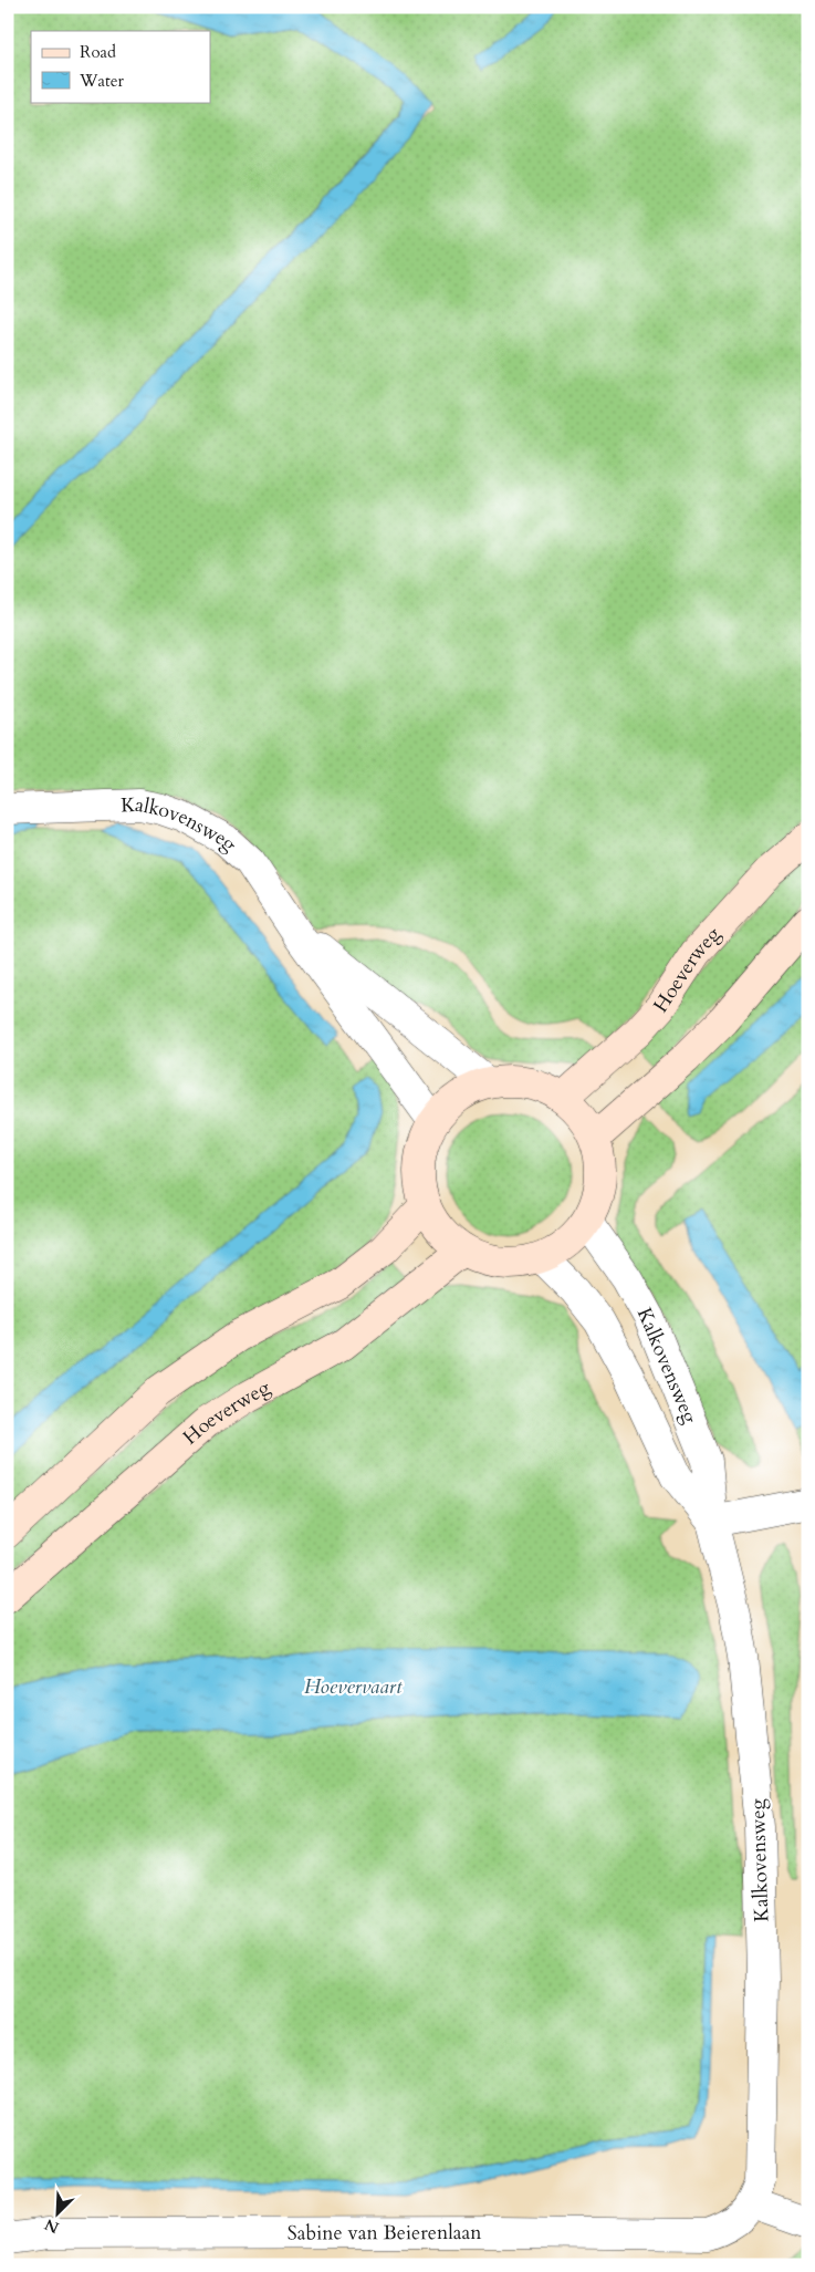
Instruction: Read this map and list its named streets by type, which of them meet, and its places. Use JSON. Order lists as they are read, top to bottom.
{
  "streets": {
    "main road": ["Hoeverweg"],
    "street": ["Kalkovensweg", "Sabine van Beierenlaan"]
  },
  "crossings": [
    ["Kalkovensweg", "Hoeverweg"],
    ["Kalkovensweg", "Sabine van Beierenlaan"]
  ],
  "water": ["Hoevervaart"],
  "legend": ["Road", "Water"],
  "north": "bottom left"
}
